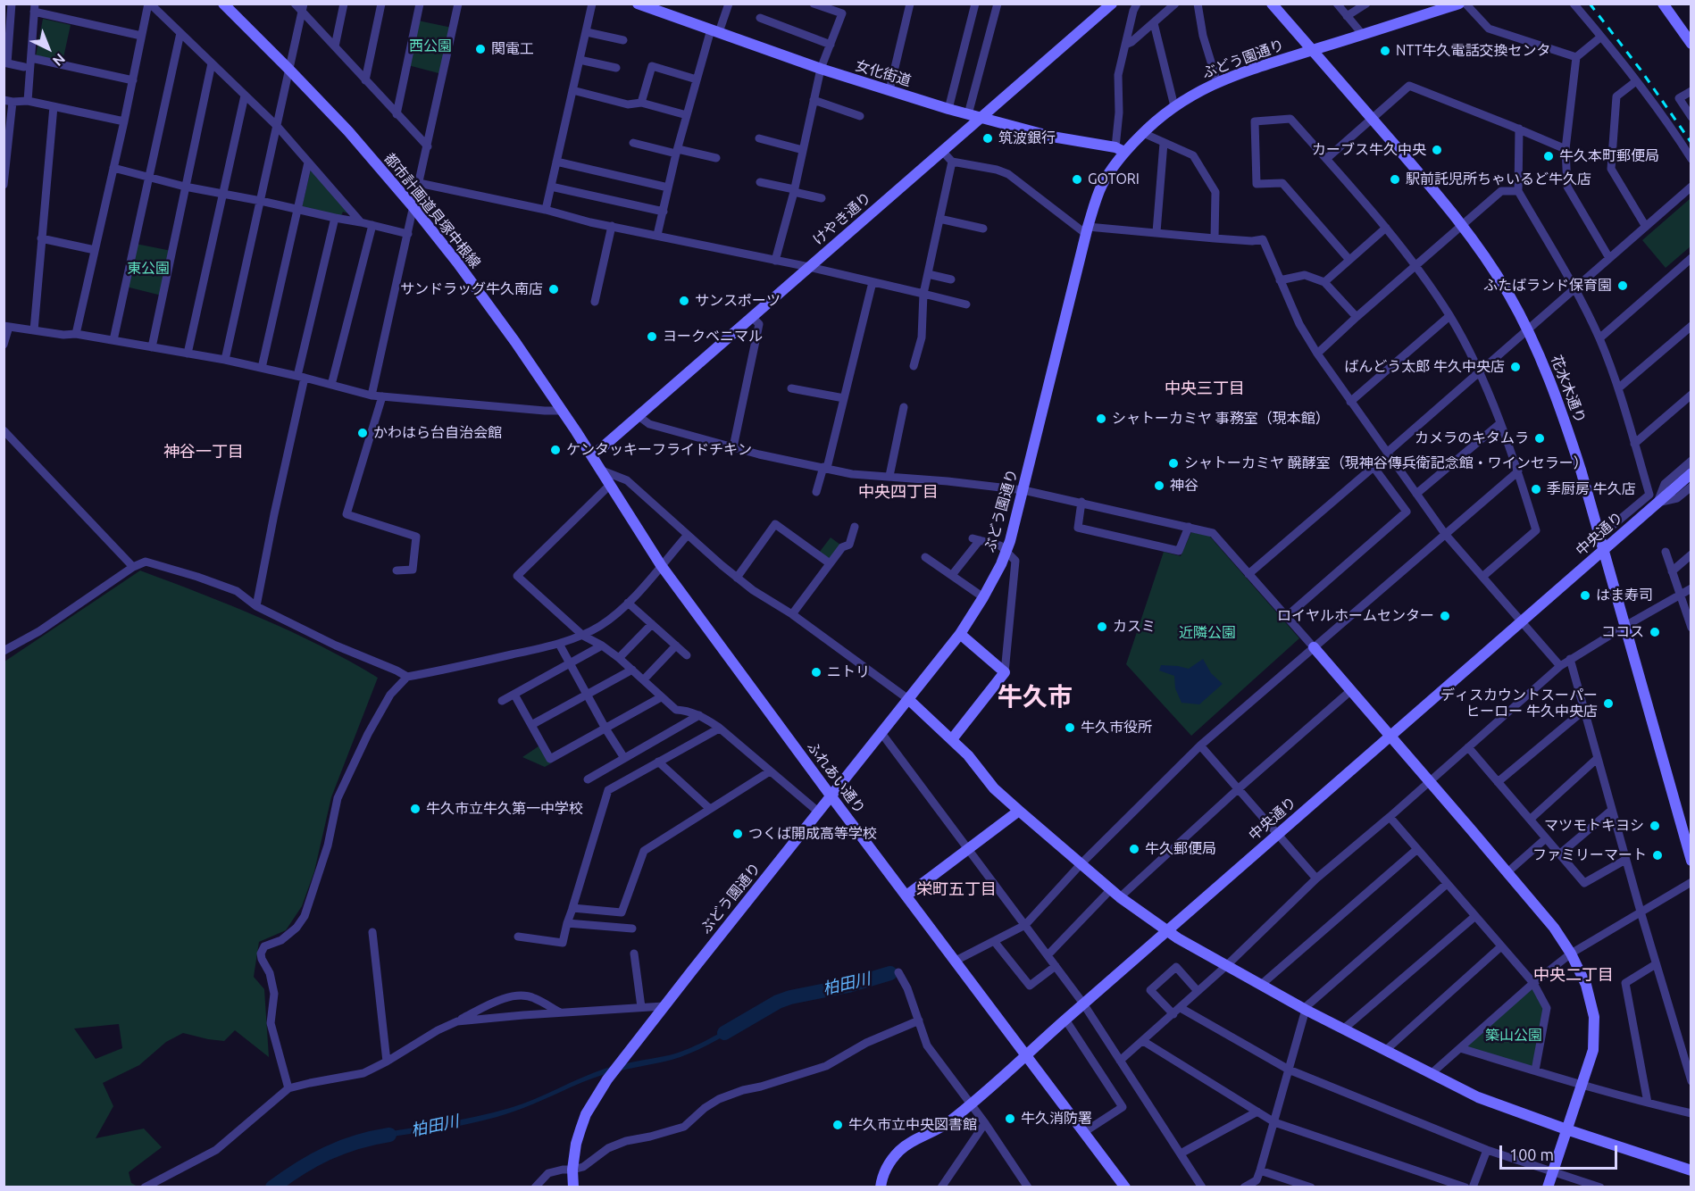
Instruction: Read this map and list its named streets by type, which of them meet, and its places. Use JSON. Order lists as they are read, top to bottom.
{
  "streets": {
    "street": [
      "ぶどう園通り",
      "女化街道",
      "都市計画道貝塚中根線",
      "けやき通り",
      "花水木通り",
      "中央通り",
      "ふれあい通り"
    ]
  },
  "crossings": [
    ["ぶどう園通り", "女化街道"],
    ["ぶどう園通り", "花水木通り"],
    ["ぶどう園通り", "ふれあい通り"],
    ["女化街道", "けやき通り"],
    ["都市計画道貝塚中根線", "けやき通り"],
    ["都市計画道貝塚中根線", "ふれあい通り"],
    ["けやき通り", "ふれあい通り"],
    ["花水木通り", "中央通り"],
    ["中央通り", "ふれあい通り"]
  ],
  "districts": [
    "中央三丁目",
    "神谷一丁目",
    "中央四丁目",
    "牛久市",
    "栄町五丁目",
    "中央二丁目"
  ],
  "water": ["柏田川"],
  "parks": [
    "西公園",
    "東公園",
    "近隣公園",
    "築山公園"
  ],
  "places": [
    "関電工",
    "NTT牛久電話交換センタ",
    "筑波銀行",
    "カーブス牛久中央",
    "牛久本町郵便局",
    "GOTORI",
    "駅前託児所ちゃいるど牛久店",
    "ふたばランド保育園",
    "サンドラッグ牛久南店",
    "サンスポーツ",
    "ヨークベニマル",
    "ばんどう太郎 牛久中央店",
    "シャトーカミヤ 事務室（現本館）",
    "かわはら台自治会館",
    "カメラのキタムラ",
    "ケンタッキーフライドチキン",
    "シャトーカミヤ 醗酵室（現神谷傳兵衛記念館・ワインセラー）",
    "神谷",
    "季厨房 牛久店",
    "はま寿司",
    "ロイヤルホームセンター",
    "カスミ",
    "ココス",
    "ニトリ",
    "ディスカウントスーパー ヒーロー 牛久中央店",
    "牛久市役所",
    "牛久市立牛久第一中学校",
    "マツモトキヨシ",
    "つくば開成高等学校",
    "牛久郵便局",
    "ファミリーマート",
    "牛久消防署",
    "牛久市立中央図書館"
  ],
  "scale_bar": "100 m",
  "north": "bottom right"
}
